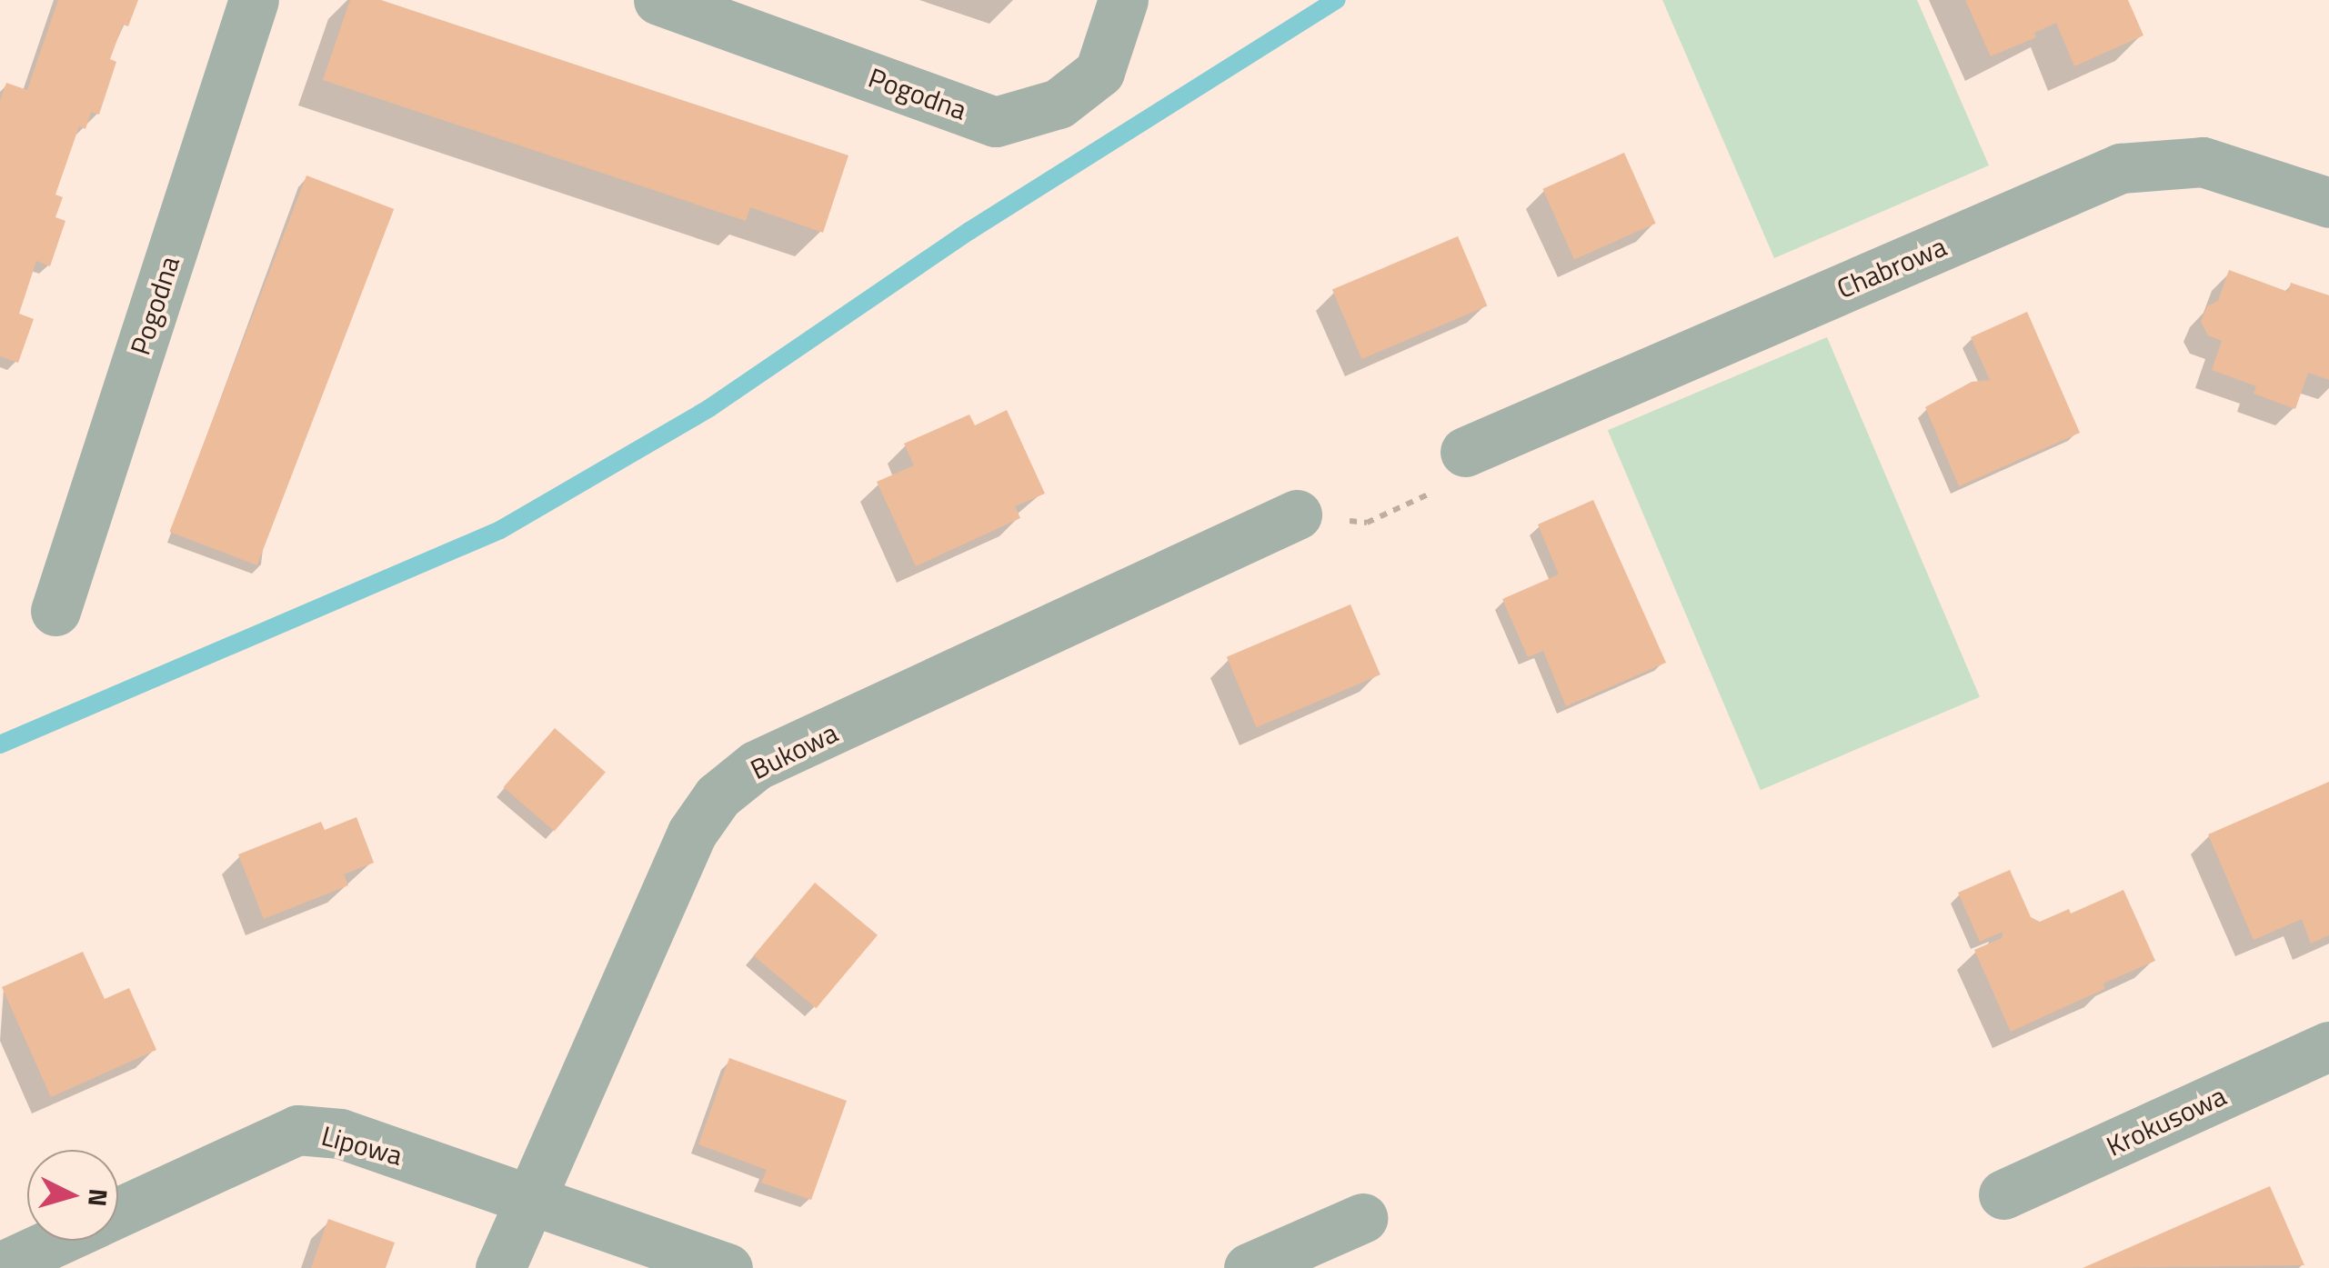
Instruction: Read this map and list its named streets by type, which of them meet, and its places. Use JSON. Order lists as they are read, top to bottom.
{
  "streets": {
    "street": [
      "Pogodna",
      "Chabrowa",
      "Bukowa",
      "Krokusowa",
      "Lipowa"
    ]
  },
  "crossings": [
    ["Bukowa", "Lipowa"]
  ],
  "north": "right"
}
